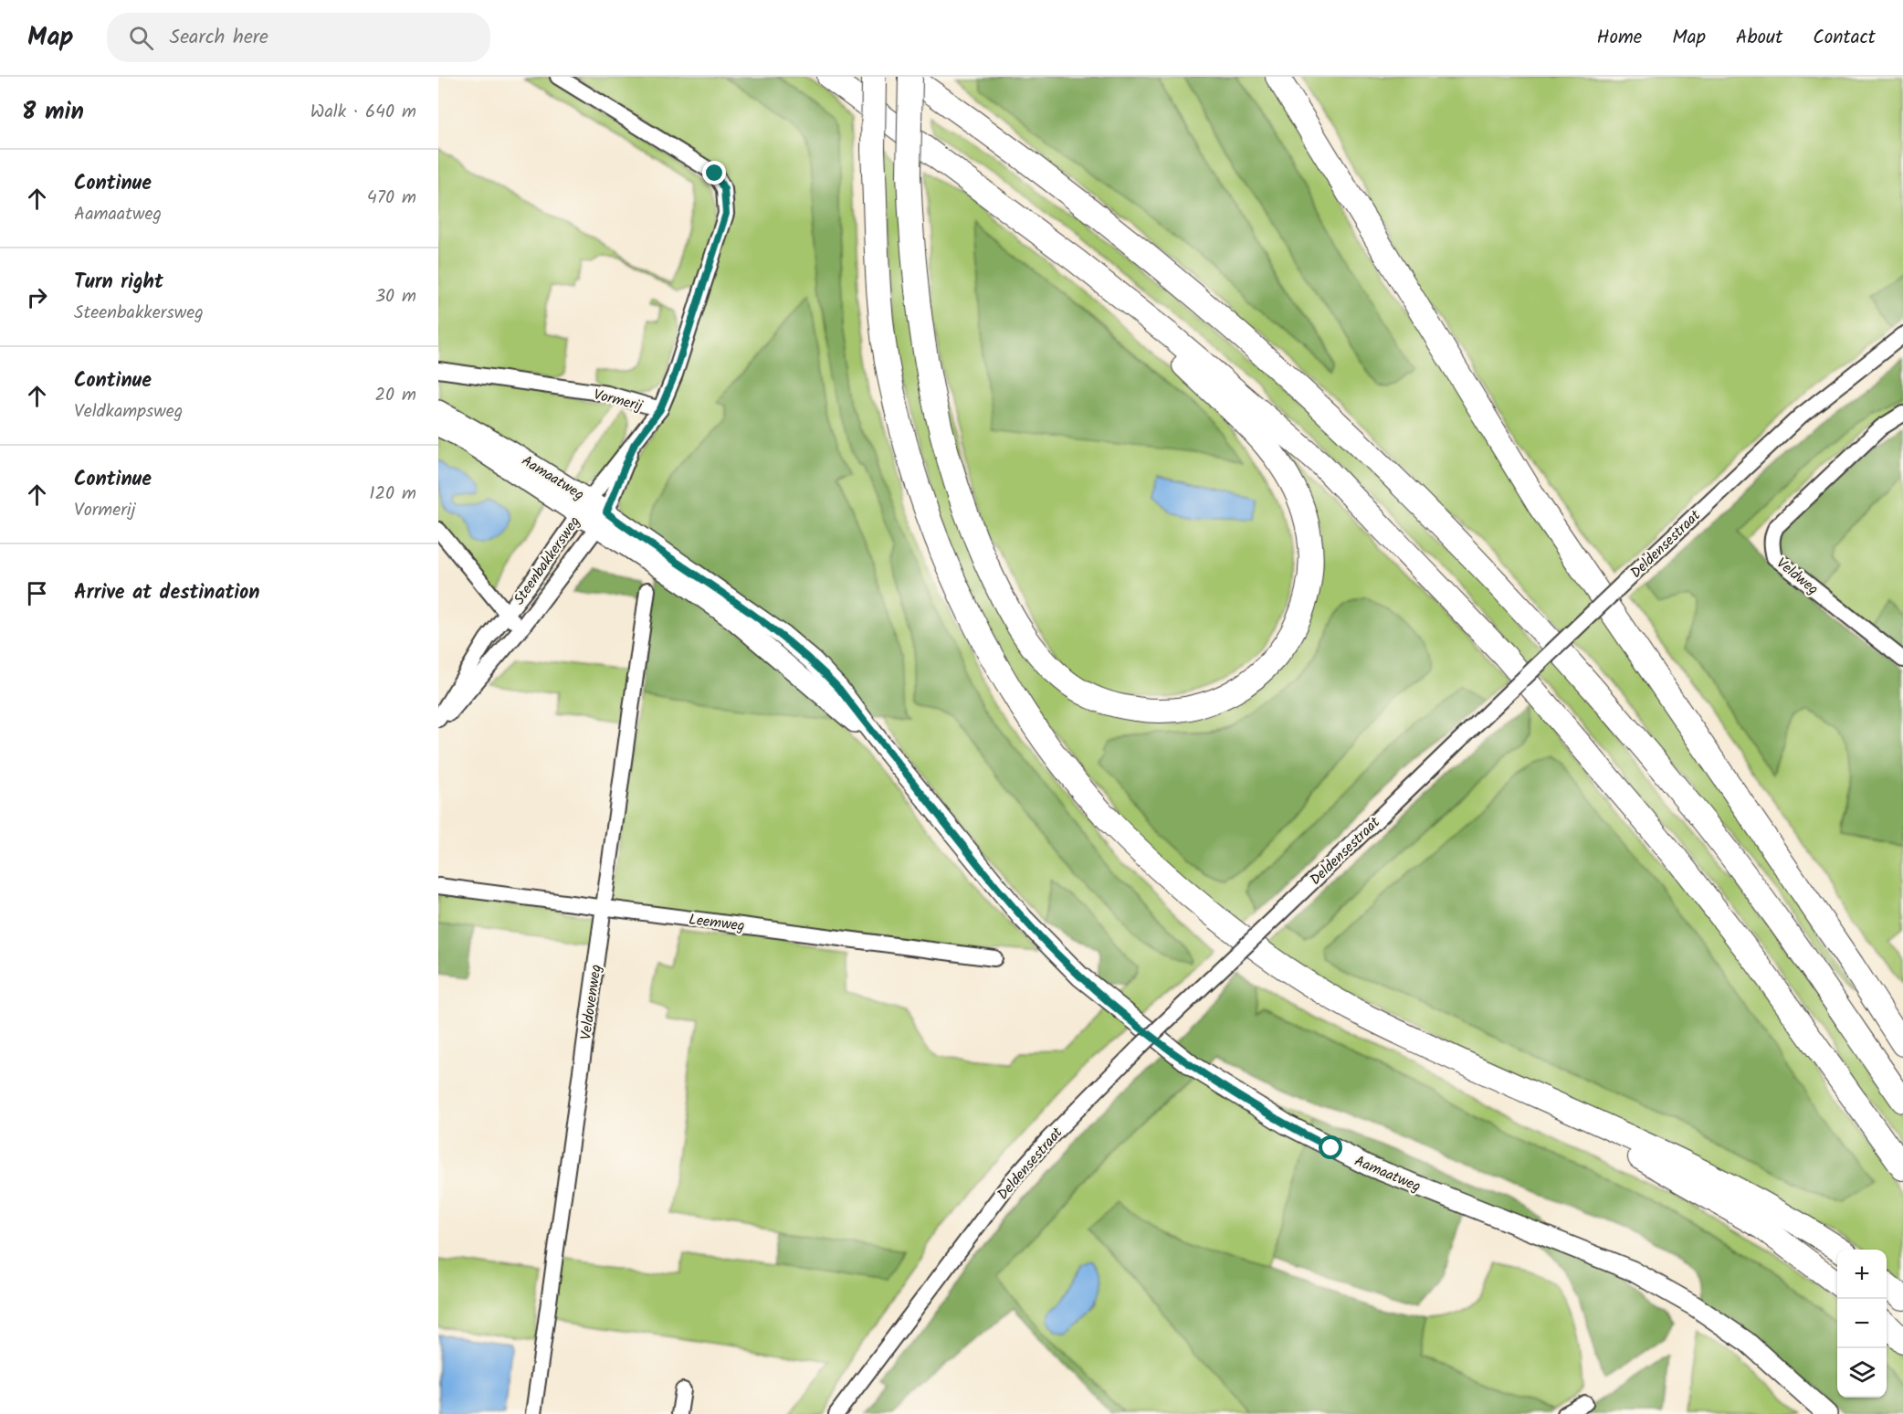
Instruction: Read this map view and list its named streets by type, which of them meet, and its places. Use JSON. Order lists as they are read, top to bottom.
{
  "streets": {
    "main road": ["Aamaatweg"],
    "street": [
      "Vormerij",
      "Deldensestraat",
      "Steenbakkersweg",
      "Veldweg",
      "Leemweg",
      "Veldovenweg"
    ]
  },
  "crossings": [
    ["Aamaatweg", "Steenbakkersweg"],
    ["Leemweg", "Veldovenweg"]
  ],
  "page": {
    "header": "Map",
    "search": "Search here",
    "nav": [
      "Home",
      "Map",
      "About",
      "Contact"
    ],
    "heading": ["8 min", "Walk · 640 m"],
    "list": [
      ["Continue", "Aamaatweg", "470 m"],
      ["Turn right", "Steenbakkersweg", "30 m"],
      ["Continue", "Veldkampsweg", "20 m"],
      ["Continue", "Vormerij", "120 m"],
      "Arrive at destination"
    ],
    "map_buttons": ["+", "−"]
  }
}
